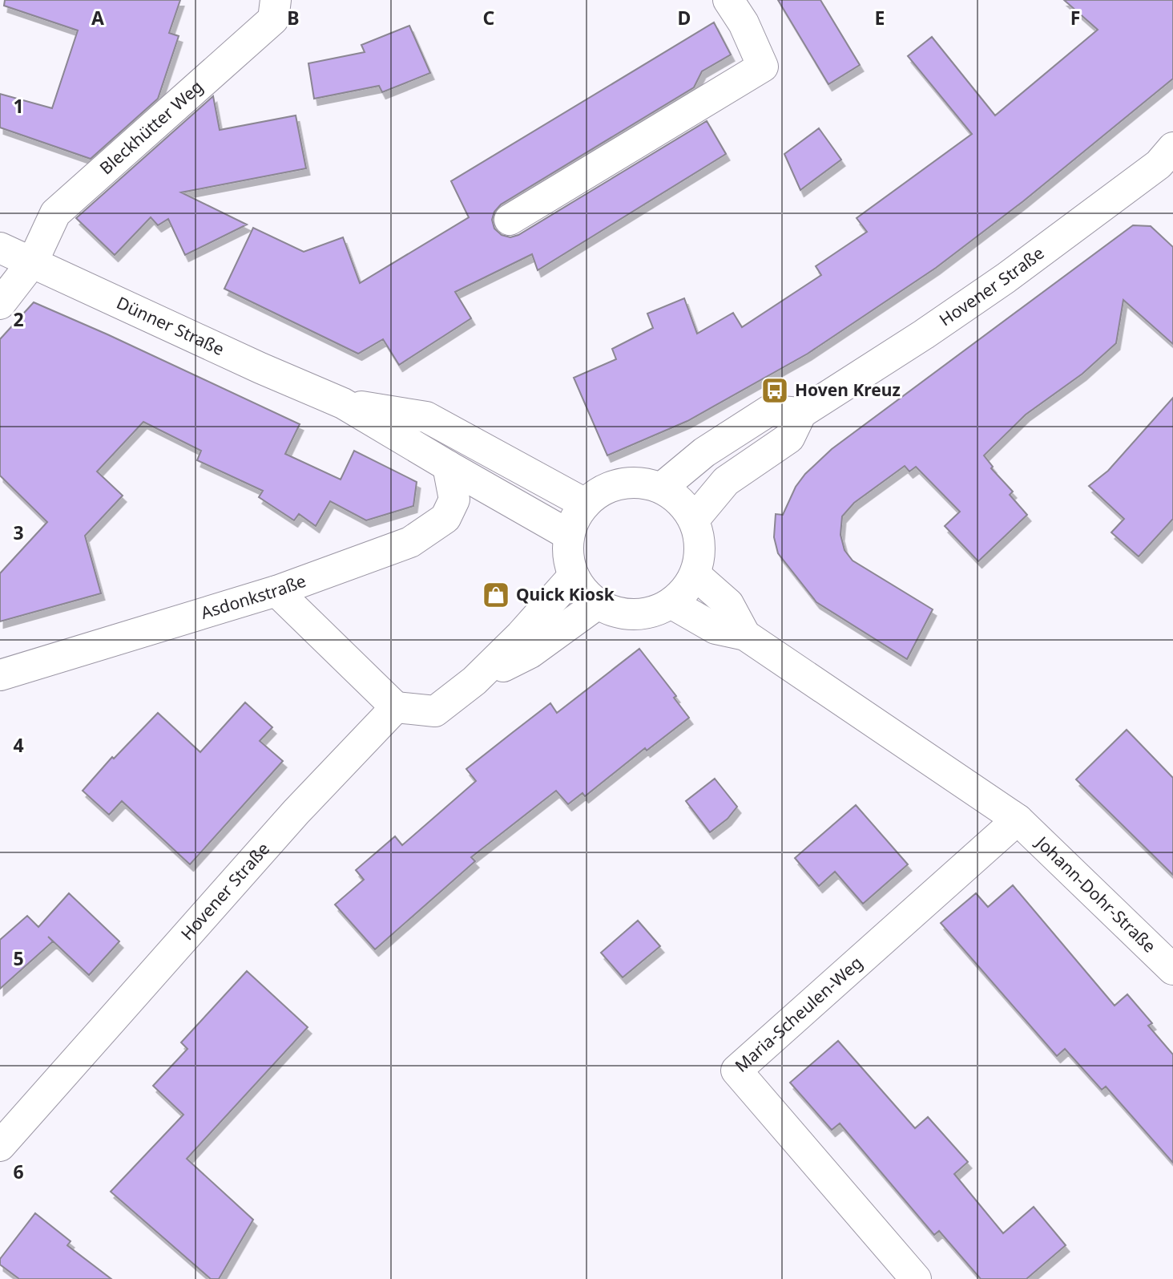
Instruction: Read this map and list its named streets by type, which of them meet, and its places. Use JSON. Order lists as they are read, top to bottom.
{
  "streets": {
    "street": [
      "Bleckhütter Weg",
      "Hovener Straße",
      "Dünner Straße",
      "Asdonkstraße",
      "Johann-Dohr-Straße",
      "Maria-Scheulen-Weg"
    ]
  },
  "crossings": [
    ["Bleckhütter Weg", "Dünner Straße"],
    ["Dünner Straße", "Asdonkstraße"],
    ["Johann-Dohr-Straße", "Maria-Scheulen-Weg"]
  ],
  "places": {
    "bus stop": ["Hoven Kreuz"],
    "shop": ["Quick Kiosk"]
  },
  "grid": {
    "columns": [
      "A",
      "B",
      "C",
      "D",
      "E",
      "F"
    ],
    "rows": [
      "1",
      "2",
      "3",
      "4",
      "5",
      "6"
    ]
  }
}
